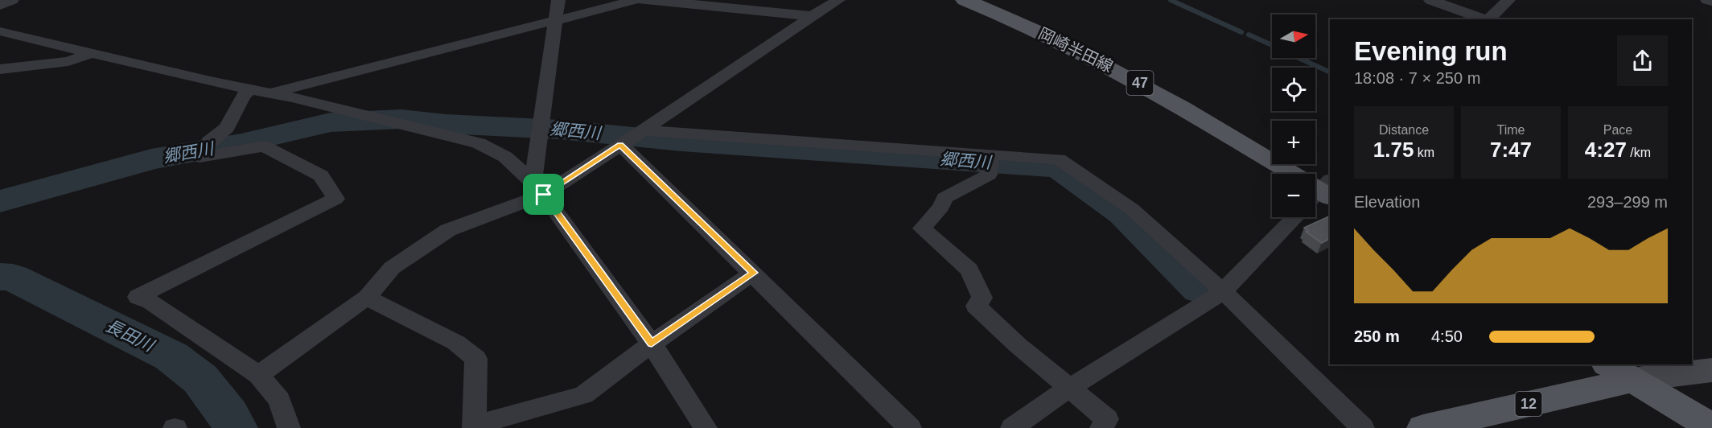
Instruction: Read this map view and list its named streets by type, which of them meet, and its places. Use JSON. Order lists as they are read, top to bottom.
{
  "streets": {
    "main road": ["岡崎半田線", "47", "12"]
  },
  "water": ["郷西川", "長田川"],
  "north": "right",
  "page": {
    "map_buttons": ["+", "−"],
    "heading": ["Evening run", "18:08 · 7 × 250 m"],
    "stats": [
      ["Distance", "1.75 km"],
      ["Time", "7:47"],
      ["Pace", "4:27 /km"]
    ],
    "chart": ["Elevation", "293–299 m"],
    "list": [
      {
        "name": "250 m",
        "note": "4:50"
      }
    ]
  }
}
